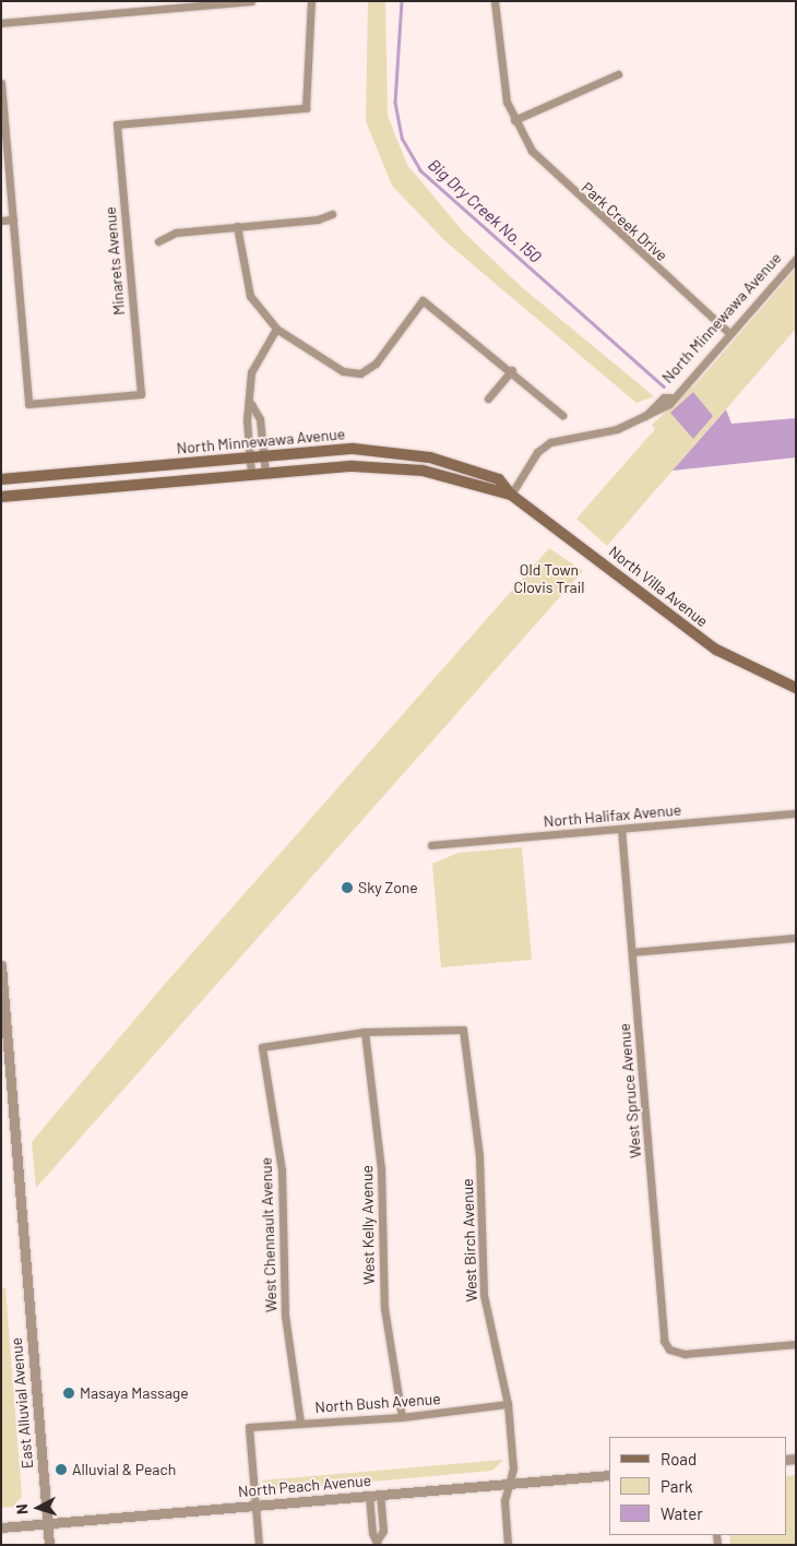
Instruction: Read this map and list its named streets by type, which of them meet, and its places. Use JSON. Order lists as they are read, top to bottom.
{
  "streets": {
    "main road": ["North Minnewawa Avenue", "North Villa Avenue"],
    "street": [
      "Park Creek Drive",
      "Minarets Avenue",
      "North Halifax Avenue",
      "West Spruce Avenue",
      "West Kelly Avenue",
      "West Chennault Avenue",
      "West Birch Avenue",
      "East Alluvial Avenue",
      "North Bush Avenue",
      "North Peach Avenue"
    ]
  },
  "crossings": [
    ["Park Creek Drive", "North Minnewawa Avenue"],
    ["North Minnewawa Avenue", "North Villa Avenue"],
    ["North Halifax Avenue", "West Spruce Avenue"],
    ["West Kelly Avenue", "West Chennault Avenue"],
    ["West Kelly Avenue", "West Birch Avenue"],
    ["West Kelly Avenue", "North Bush Avenue"],
    ["West Chennault Avenue", "West Birch Avenue"],
    ["West Chennault Avenue", "North Bush Avenue"],
    ["West Birch Avenue", "North Bush Avenue"],
    ["West Birch Avenue", "North Peach Avenue"],
    ["East Alluvial Avenue", "North Peach Avenue"],
    ["North Bush Avenue", "North Peach Avenue"]
  ],
  "water": ["Big Dry Creek No. 150"],
  "parks": ["Old Town Clovis Trail"],
  "places": ["Sky Zone", "Masaya Massage", "Alluvial & Peach"],
  "legend": ["Road", "Park", "Water"],
  "north": "left"
}
